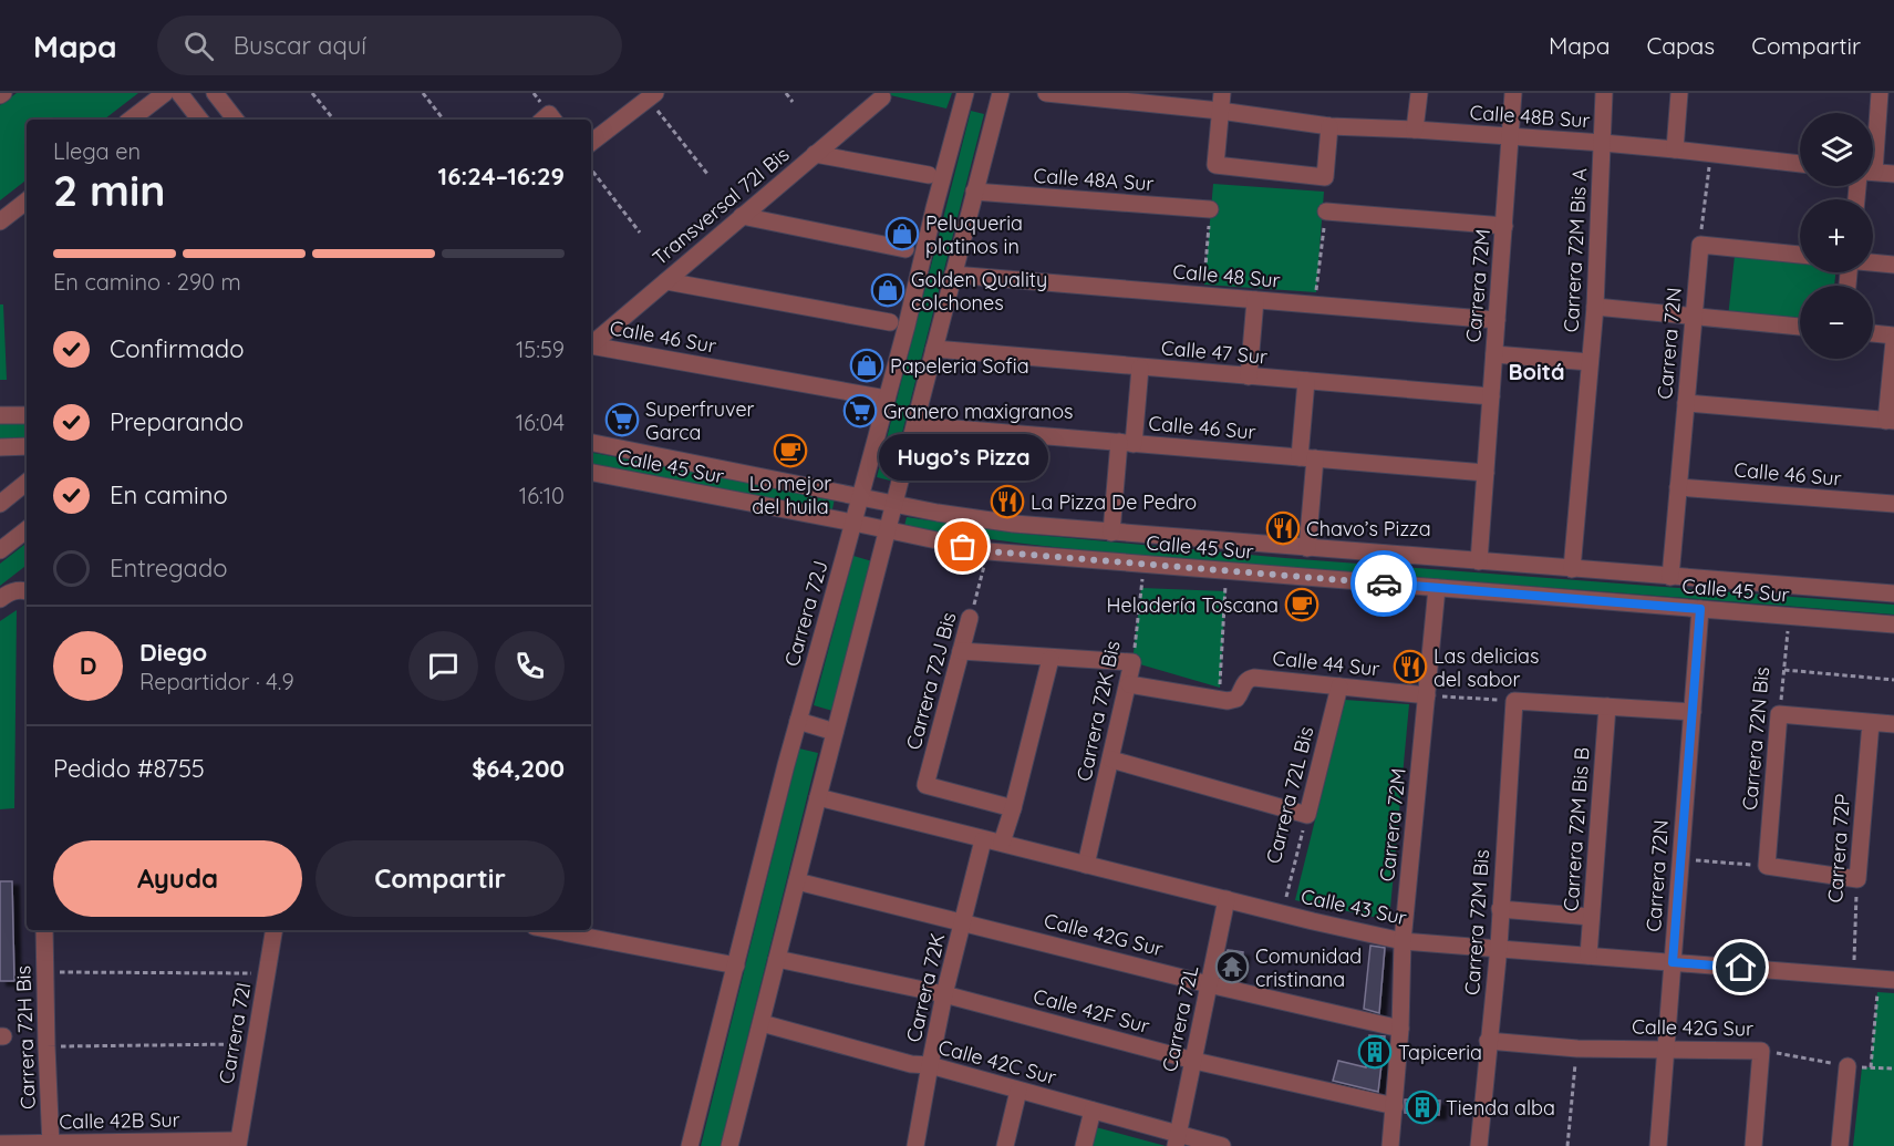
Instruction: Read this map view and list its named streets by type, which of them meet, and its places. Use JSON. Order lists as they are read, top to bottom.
{
  "streets": {
    "street": [
      "Calle 48B Sur",
      "Calle 48A Sur",
      "Transversal 72I Bis",
      "Carrera 72M Bis A",
      "Calle 48 Sur",
      "Carrera 72M",
      "Calle 46 Sur",
      "Carrera 72N",
      "Calle 47 Sur",
      "Calle 45 Sur",
      "Carrera 72J",
      "Calle 44 Sur",
      "Carrera 72J Bis",
      "Carrera 72K Bis",
      "Carrera 72N Bis",
      "Carrera 72L Bis",
      "Carrera 72M Bis B",
      "Carrera 72P",
      "Calle 43 Sur",
      "Carrera 72M Bis",
      "Calle 42G Sur",
      "Carrera 72K",
      "Calle 42F Sur",
      "Carrera 72L",
      "Carrera 72I",
      "Carrera 72H Bis",
      "Calle 42C Sur",
      "Calle 42B Sur"
    ]
  },
  "crossings": [
    ["Calle 48B Sur", "Carrera 72M Bis A"],
    ["Calle 48B Sur", "Carrera 72M"],
    ["Carrera 72M Bis A", "Calle 45 Sur"],
    ["Calle 48 Sur", "Carrera 72M"],
    ["Carrera 72M", "Calle 46 Sur"],
    ["Carrera 72M", "Calle 47 Sur"],
    ["Carrera 72M", "Calle 45 Sur"],
    ["Carrera 72M", "Calle 44 Sur"],
    ["Carrera 72M", "Calle 43 Sur"],
    ["Carrera 72M", "Calle 42G Sur"],
    ["Carrera 72M", "Calle 42F Sur"],
    ["Calle 46 Sur", "Carrera 72N"],
    ["Calle 46 Sur", "Carrera 72J"],
    ["Carrera 72N", "Calle 45 Sur"],
    ["Carrera 72N", "Calle 43 Sur"],
    ["Carrera 72N", "Calle 42G Sur"],
    ["Calle 45 Sur", "Carrera 72J"],
    ["Calle 45 Sur", "Carrera 72J Bis"],
    ["Calle 45 Sur", "Carrera 72K Bis"],
    ["Calle 45 Sur", "Carrera 72N Bis"],
    ["Calle 44 Sur", "Carrera 72L Bis"],
    ["Carrera 72K Bis", "Calle 43 Sur"],
    ["Carrera 72L Bis", "Calle 43 Sur"],
    ["Carrera 72M Bis B", "Calle 43 Sur"],
    ["Carrera 72P", "Calle 43 Sur"],
    ["Calle 43 Sur", "Carrera 72M Bis"],
    ["Calle 43 Sur", "Carrera 72K"],
    ["Calle 43 Sur", "Carrera 72L"],
    ["Carrera 72M Bis", "Calle 42G Sur"],
    ["Calle 42G Sur", "Carrera 72K"],
    ["Calle 42G Sur", "Carrera 72L"],
    ["Carrera 72K", "Calle 42F Sur"],
    ["Carrera 72K", "Calle 42C Sur"],
    ["Calle 42F Sur", "Carrera 72L"],
    ["Carrera 72L", "Calle 42C Sur"],
    ["Carrera 72I", "Calle 42B Sur"],
    ["Carrera 72H Bis", "Calle 42B Sur"]
  ],
  "districts": ["Boitá"],
  "places": {
    "shop": ["Peluqueria platinos in", "Golden Quality colchones", "Papeleria Sofia"],
    "supermarket": ["Granero maxigranos", "Superfruver Garca"],
    "cafe": ["Lo mejor del huila", "Heladería Toscana"],
    "restaurant": ["La Pizza De Pedro", "Chavo’s Pizza", "Las delicias del sabor"],
    "other": ["Hugo’s Pizza"],
    "temple": ["Comunidad cristinana"],
    "building": ["Tapiceria", "Tienda alba"]
  },
  "page": {
    "header": "Mapa",
    "search": "Buscar aquí",
    "nav": ["Mapa", "Capas", "Compartir"],
    "map_buttons": ["+", "−"],
    "heading": ["2 min", "Llega en", "16:24–16:29"],
    "panel": [
      "Diego",
      "Repartidor · 4.9",
      "Pedido #8755",
      "$64,200"
    ],
    "bar": "En camino · 290 m",
    "list": [
      ["Confirmado", "15:59"],
      ["Preparando", "16:04"],
      ["En camino", "16:10"],
      "Entregado"
    ],
    "bubble": "Hugo’s Pizza",
    "round": "D",
    "buttons": ["Ayuda", "Compartir"]
  }
}
